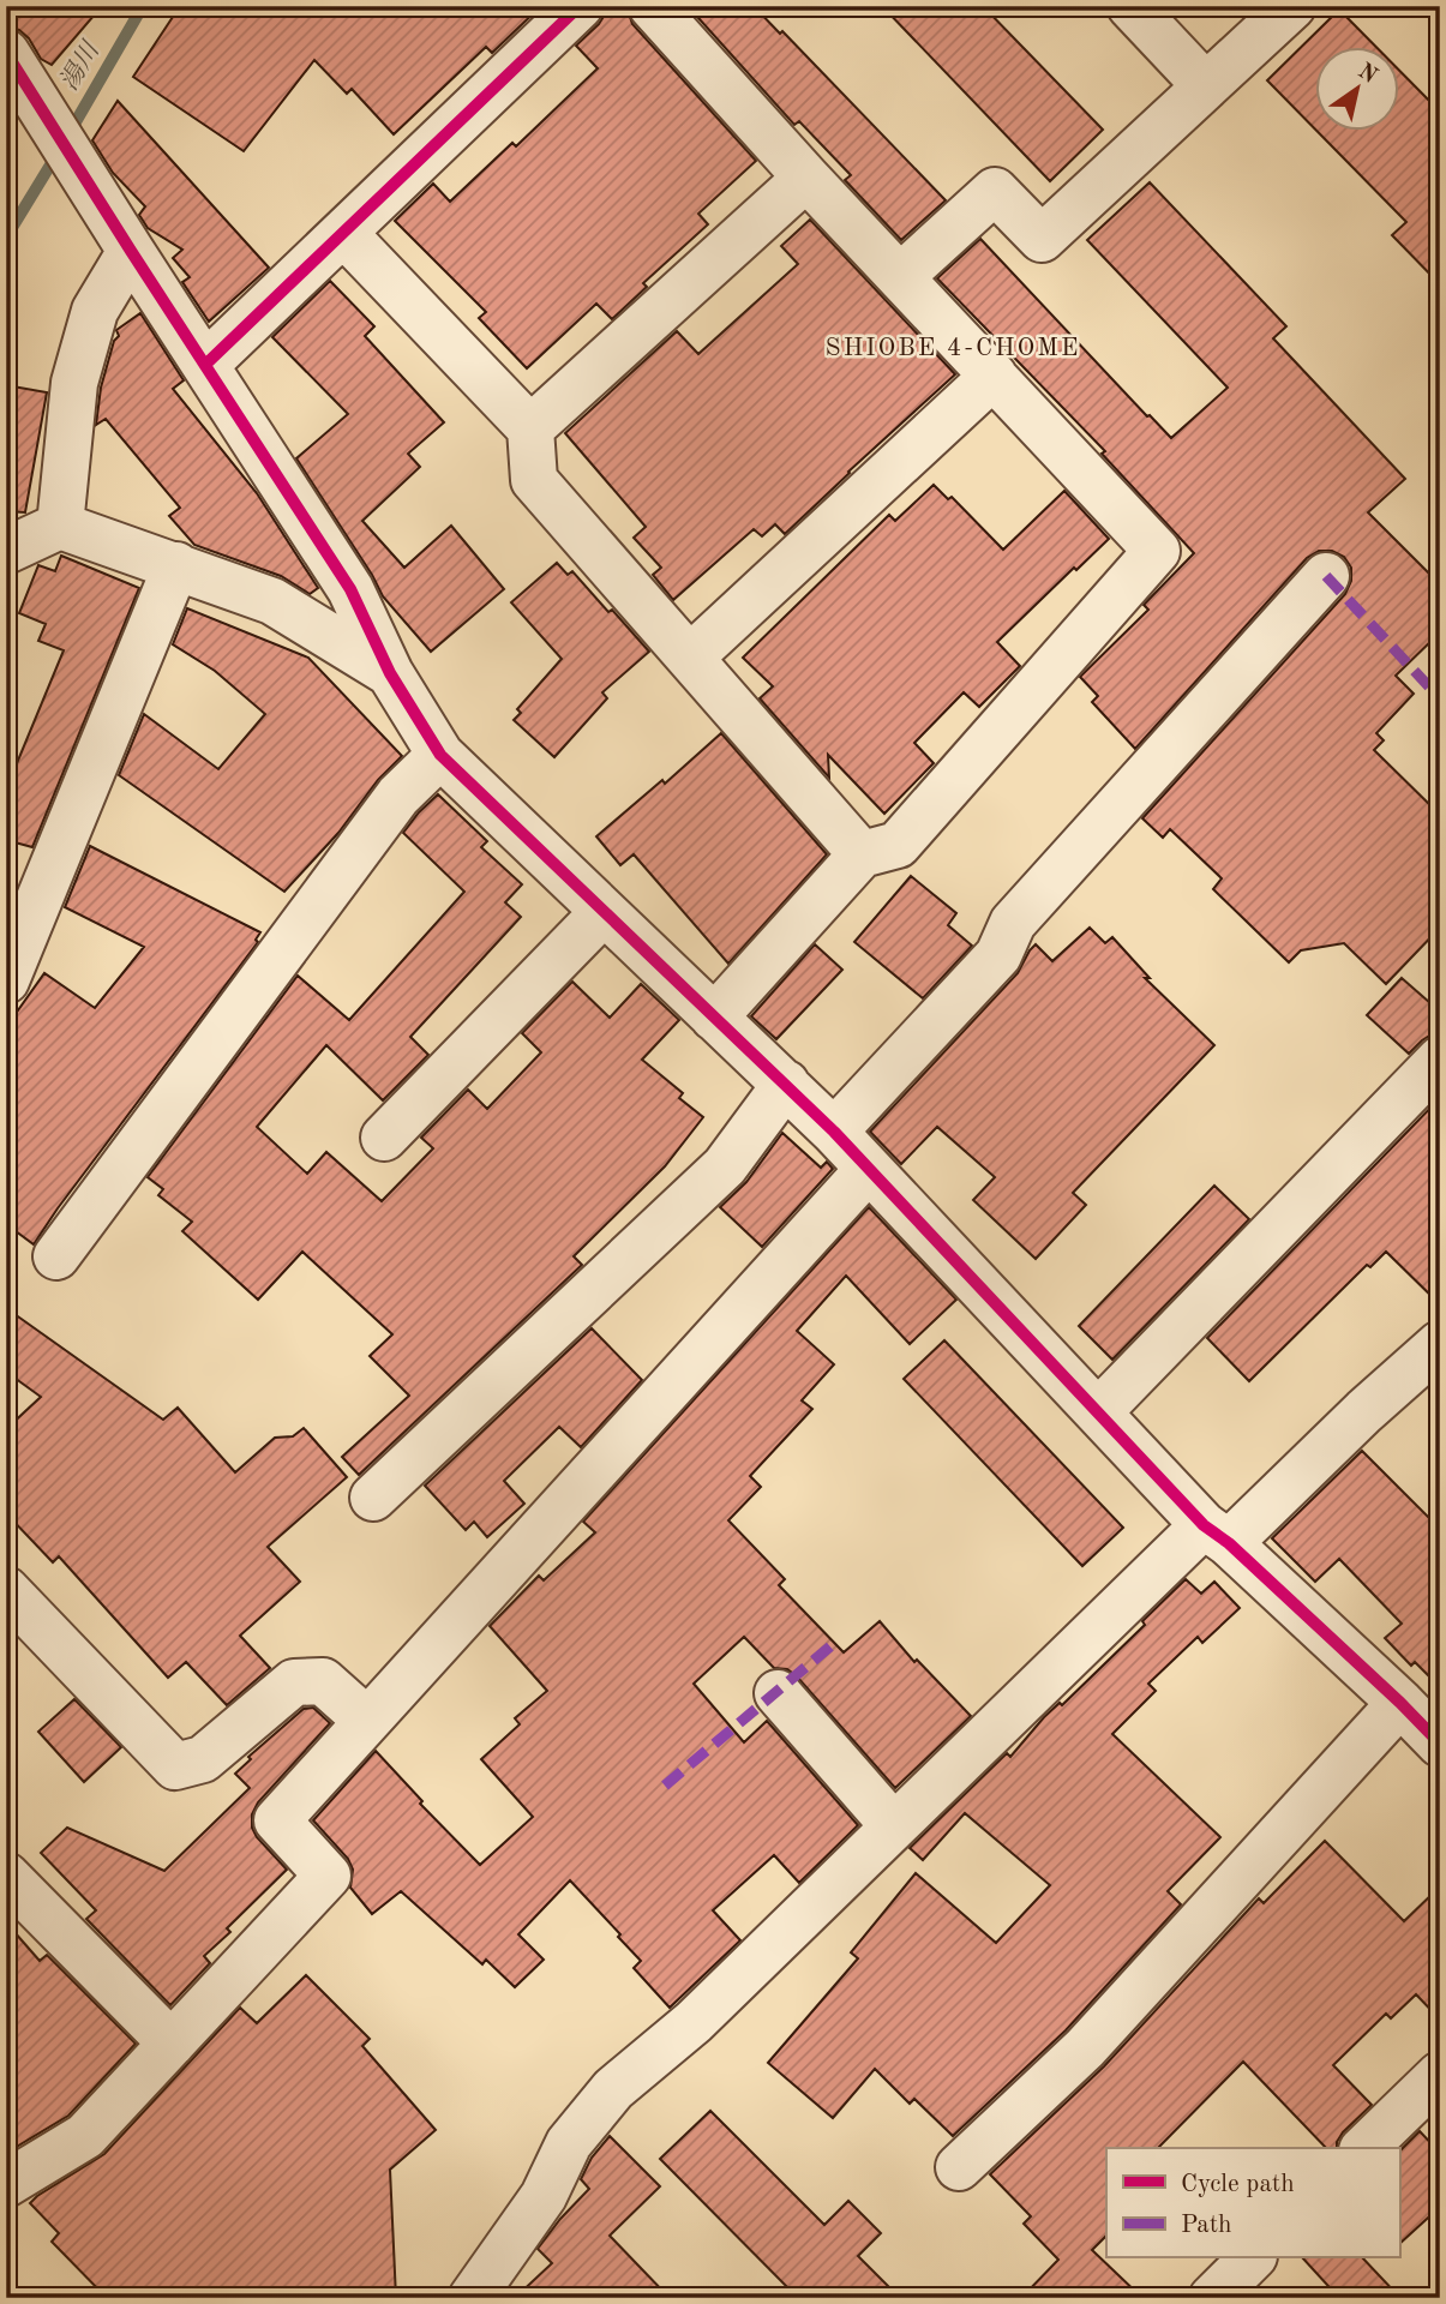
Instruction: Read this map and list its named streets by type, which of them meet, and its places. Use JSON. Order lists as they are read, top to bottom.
{
  "districts": ["SHIOBE 4-CHOME"],
  "water": ["湯川"],
  "legend": ["Cycle path", "Path"],
  "north": "top right"
}
